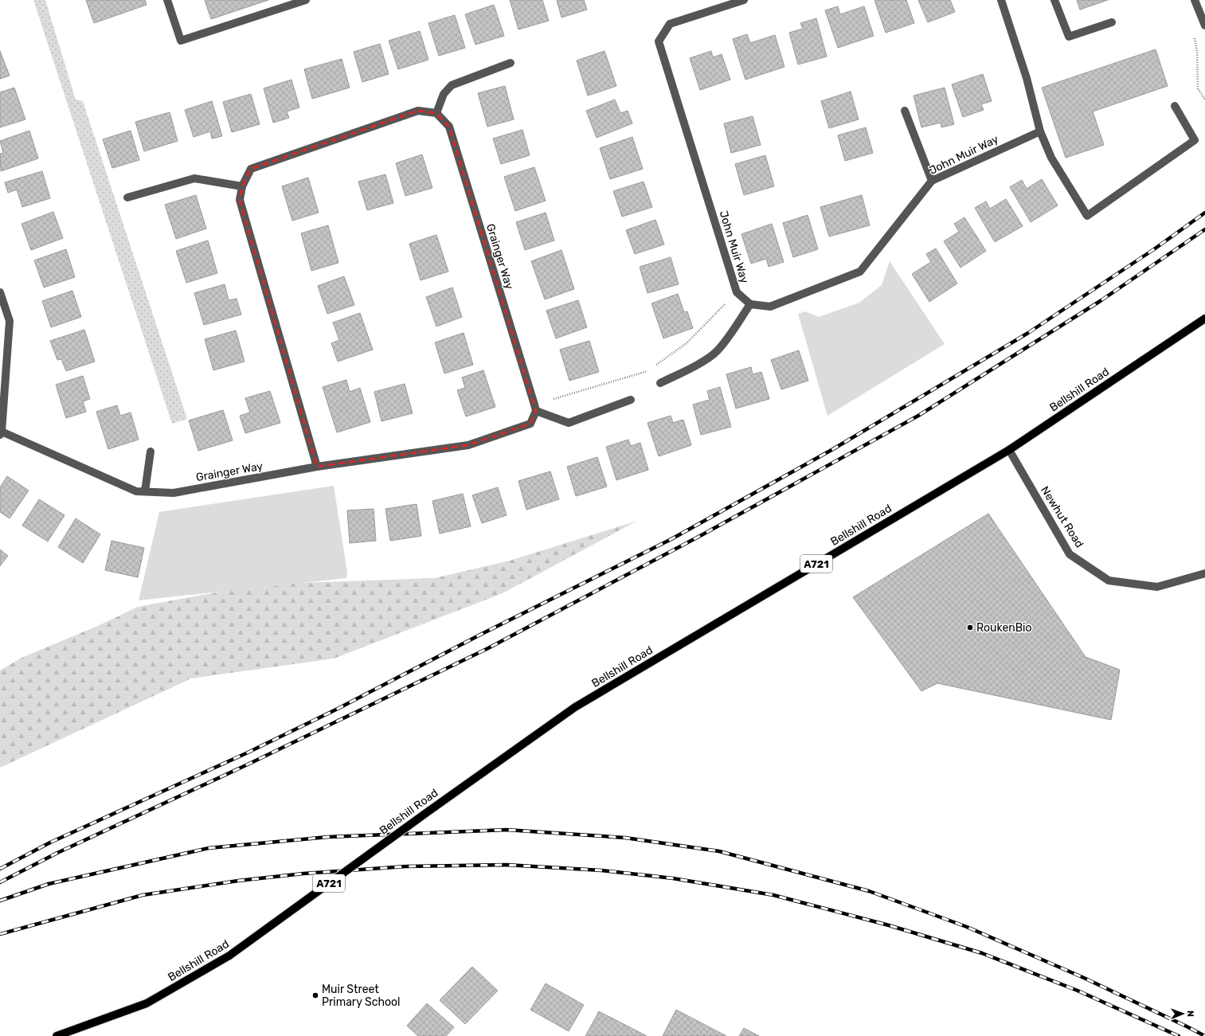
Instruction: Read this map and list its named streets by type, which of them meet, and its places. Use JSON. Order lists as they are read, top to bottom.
{
  "streets": {
    "main road": ["Bellshill Road", "A721"],
    "street": ["John Muir Way", "Grainger Way", "Newhut Road"]
  },
  "crossings": [
    ["Bellshill Road", "Newhut Road"]
  ],
  "places": ["RoukenBio", "Muir Street Primary School"],
  "north": "right"
}
